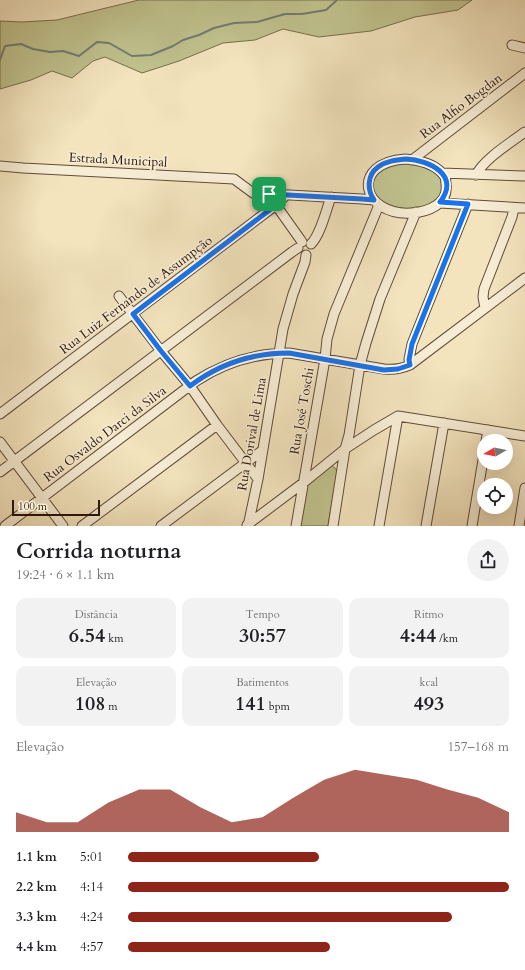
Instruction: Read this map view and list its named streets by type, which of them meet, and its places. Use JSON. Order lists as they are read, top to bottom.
{
  "streets": {
    "street": [
      "Rua Alfio Bogdan",
      "Estrada Municipal",
      "Rua Luiz Fernando de Assumpção",
      "Rua José Toschi",
      "Rua Osvaldo Darci da Silva",
      "Rua Dorival de Lima"
    ]
  },
  "crossings": [
    ["Rua Alfio Bogdan", "Rua José Toschi"],
    ["Rua José Toschi", "Rua Osvaldo Darci da Silva"],
    ["Rua Osvaldo Darci da Silva", "Rua Dorival de Lima"]
  ],
  "scale_bar": "100 m",
  "north": "left",
  "page": {
    "scale": "100 m",
    "heading": ["Corrida noturna", "19:24 · 6 × 1.1 km"],
    "stats": [
      ["Distância", "6.54 km"],
      ["Tempo", "30:57"],
      ["Ritmo", "4:44 /km"],
      ["Elevação", "108 m"],
      ["Batimentos", "141 bpm"],
      ["kcal", "493"]
    ],
    "chart": ["Elevação", "157–168 m"],
    "list": [
      {
        "name": "1.1 km",
        "note": "5:01"
      },
      {
        "name": "2.2 km",
        "note": "4:14"
      },
      {
        "name": "3.3 km",
        "note": "4:24"
      },
      {
        "name": "4.4 km",
        "note": "4:57"
      }
    ]
  }
}
